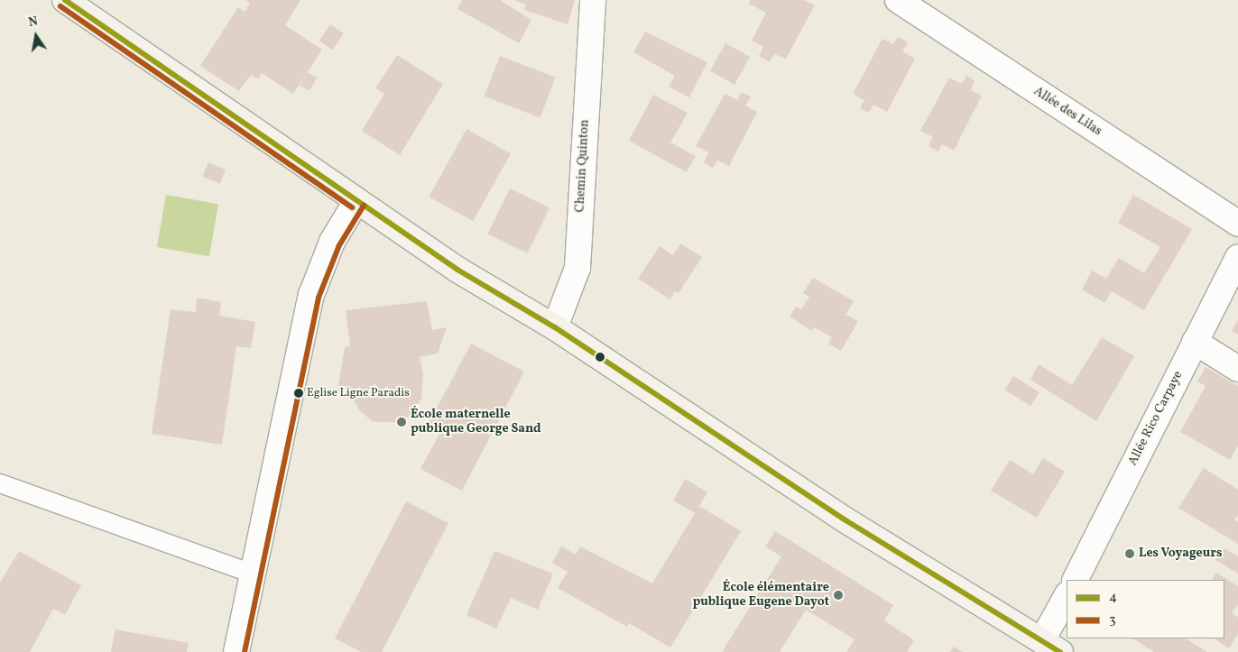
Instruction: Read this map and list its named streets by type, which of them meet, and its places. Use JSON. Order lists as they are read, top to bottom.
{
  "streets": {
    "street": ["Allée des Lilas", "Chemin Quinton", "Allée Rico Carpaye"]
  },
  "places": [
    "Eglise Ligne Paradis",
    "École maternelle publique George Sand",
    "Les Voyageurs",
    "École élémentaire publique Eugene Dayot"
  ],
  "lines": ["transit line 4", "transit line 3"],
  "legend": ["4", "3"],
  "north": "top"
}
